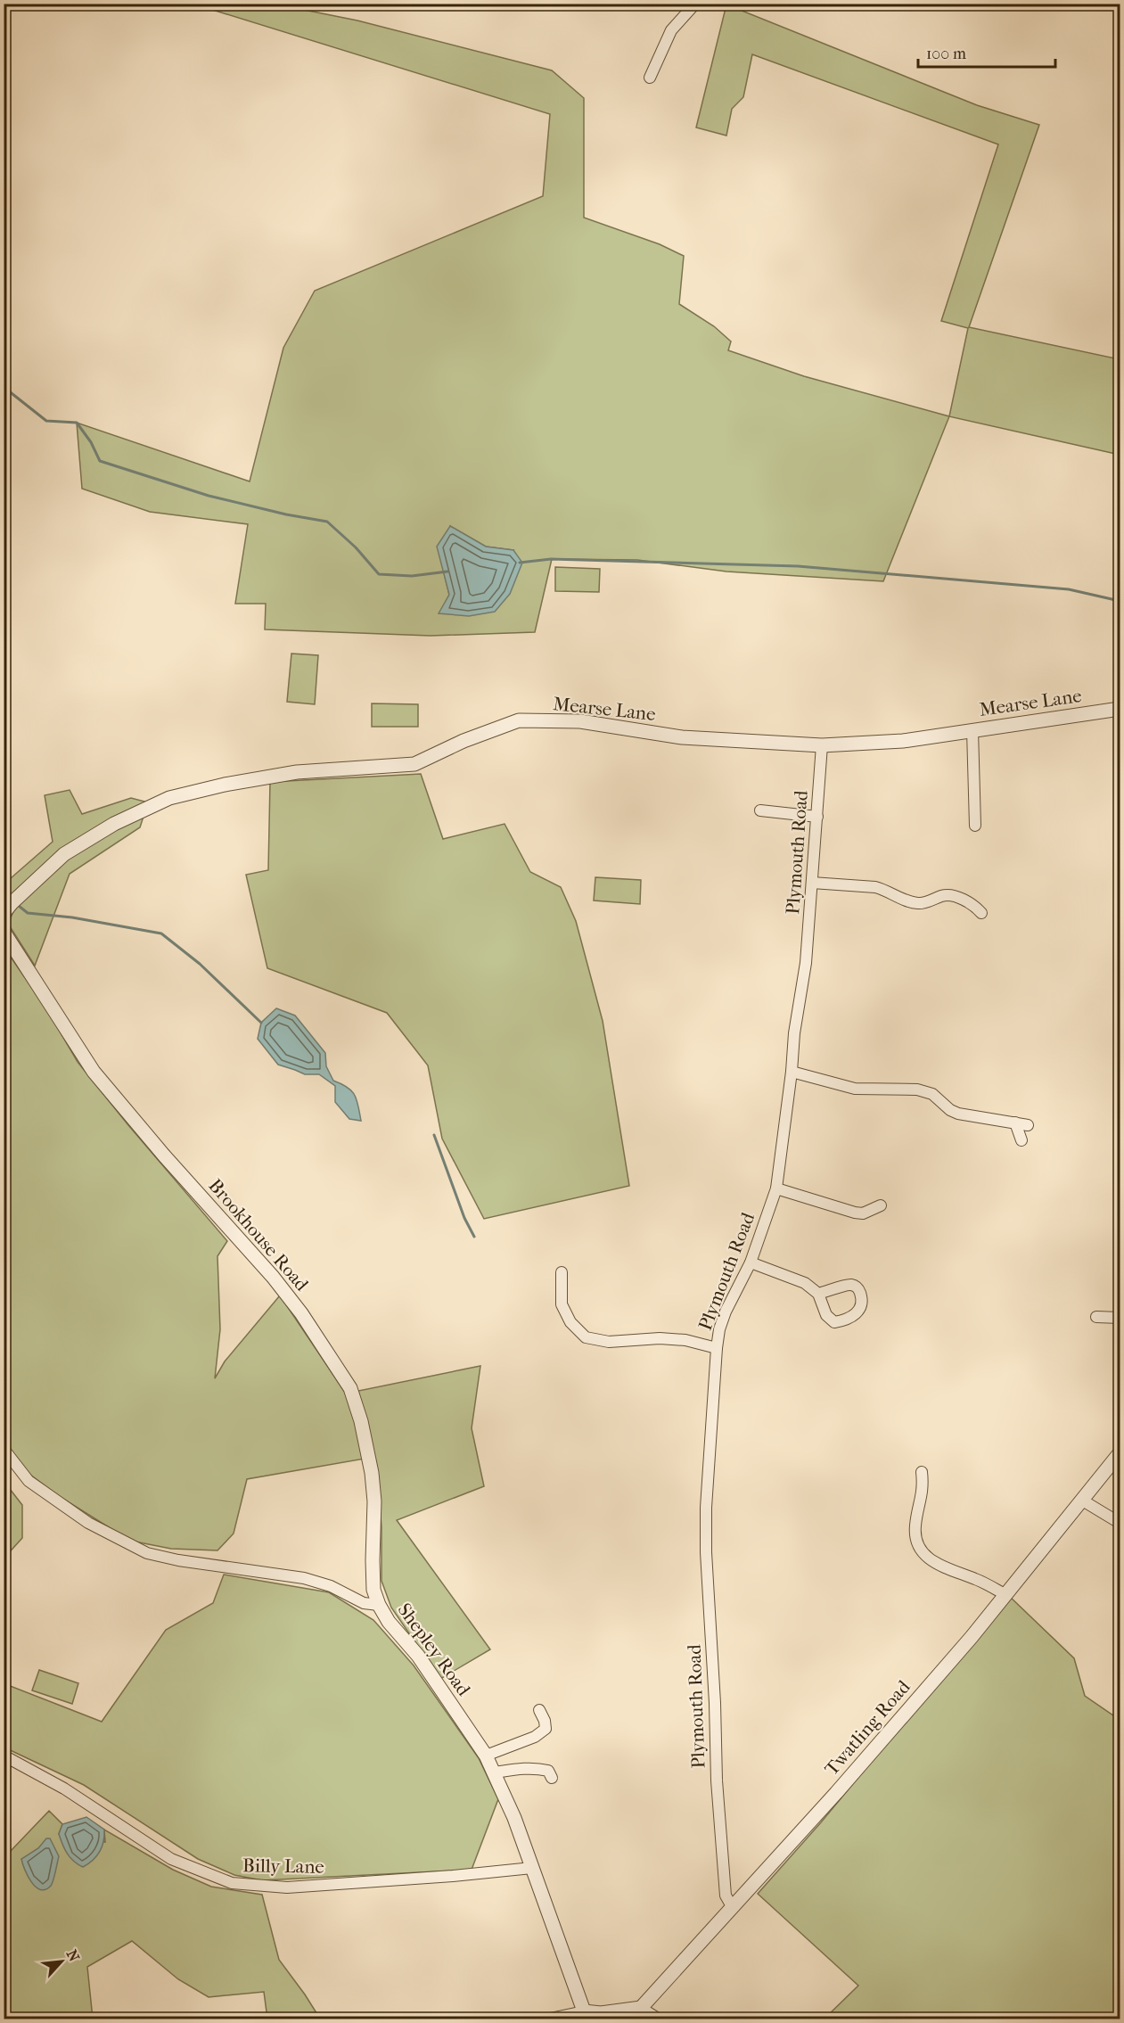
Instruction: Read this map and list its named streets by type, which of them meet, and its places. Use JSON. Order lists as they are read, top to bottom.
{
  "streets": {
    "street": [
      "Mearse Lane",
      "Plymouth Road",
      "Brookhouse Road",
      "Shepley Road",
      "Twatling Road",
      "Billy Lane"
    ]
  },
  "crossings": [
    ["Mearse Lane", "Plymouth Road"],
    ["Plymouth Road", "Twatling Road"],
    ["Brookhouse Road", "Shepley Road"],
    ["Shepley Road", "Billy Lane"]
  ],
  "scale_bar": "100 m",
  "north": "top right"
}
